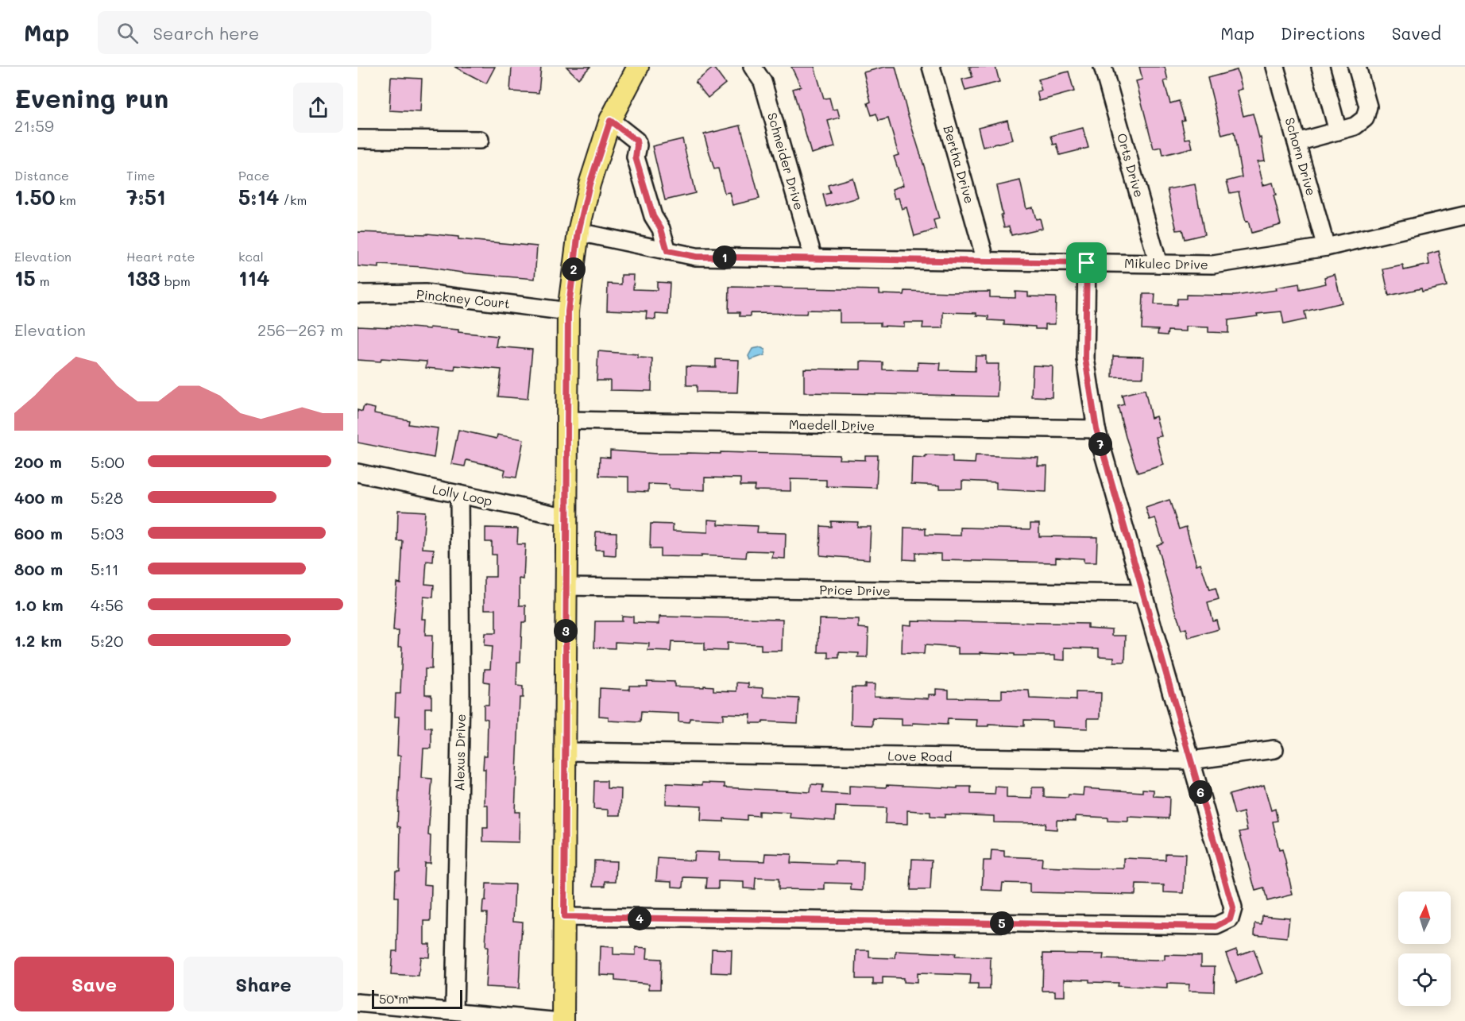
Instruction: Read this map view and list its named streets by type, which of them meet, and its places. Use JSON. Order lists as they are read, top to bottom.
{
  "streets": {
    "street": [
      "Schorn Drive",
      "Schneider Drive",
      "Bertha Drive",
      "Orts Drive",
      "Mikulec Drive",
      "Pinckney Court",
      "Maedell Drive",
      "Lolly Loop",
      "Price Drive",
      "Alexus Drive",
      "Love Road"
    ]
  },
  "crossings": [
    ["Schorn Drive", "Mikulec Drive"],
    ["Schneider Drive", "Mikulec Drive"],
    ["Bertha Drive", "Mikulec Drive"],
    ["Orts Drive", "Mikulec Drive"],
    ["Lolly Loop", "Alexus Drive"]
  ],
  "scale_bar": "50 m",
  "north": "top",
  "page": {
    "header": "Map",
    "search": "Search here",
    "nav": ["Map", "Directions", "Saved"],
    "heading": ["Evening run", "21:59"],
    "stats": [
      ["Distance", "1.50 km"],
      ["Time", "7:51"],
      ["Pace", "5:14 /km"],
      ["Elevation", "15 m"],
      ["Heart rate", "133 bpm"],
      ["kcal", "114"]
    ],
    "pins": [
      "1",
      "2",
      "7",
      "3",
      "6",
      "4",
      "5"
    ],
    "chart": ["Elevation", "256–267 m"],
    "list": [
      {
        "name": "200 m",
        "note": "5:00"
      },
      {
        "name": "400 m",
        "note": "5:28"
      },
      {
        "name": "600 m",
        "note": "5:03"
      },
      {
        "name": "800 m",
        "note": "5:11"
      },
      {
        "name": "1.0 km",
        "note": "4:56"
      },
      {
        "name": "1.2 km",
        "note": "5:20"
      }
    ],
    "buttons": ["Save", "Share"],
    "scale": "50 m"
  }
}
